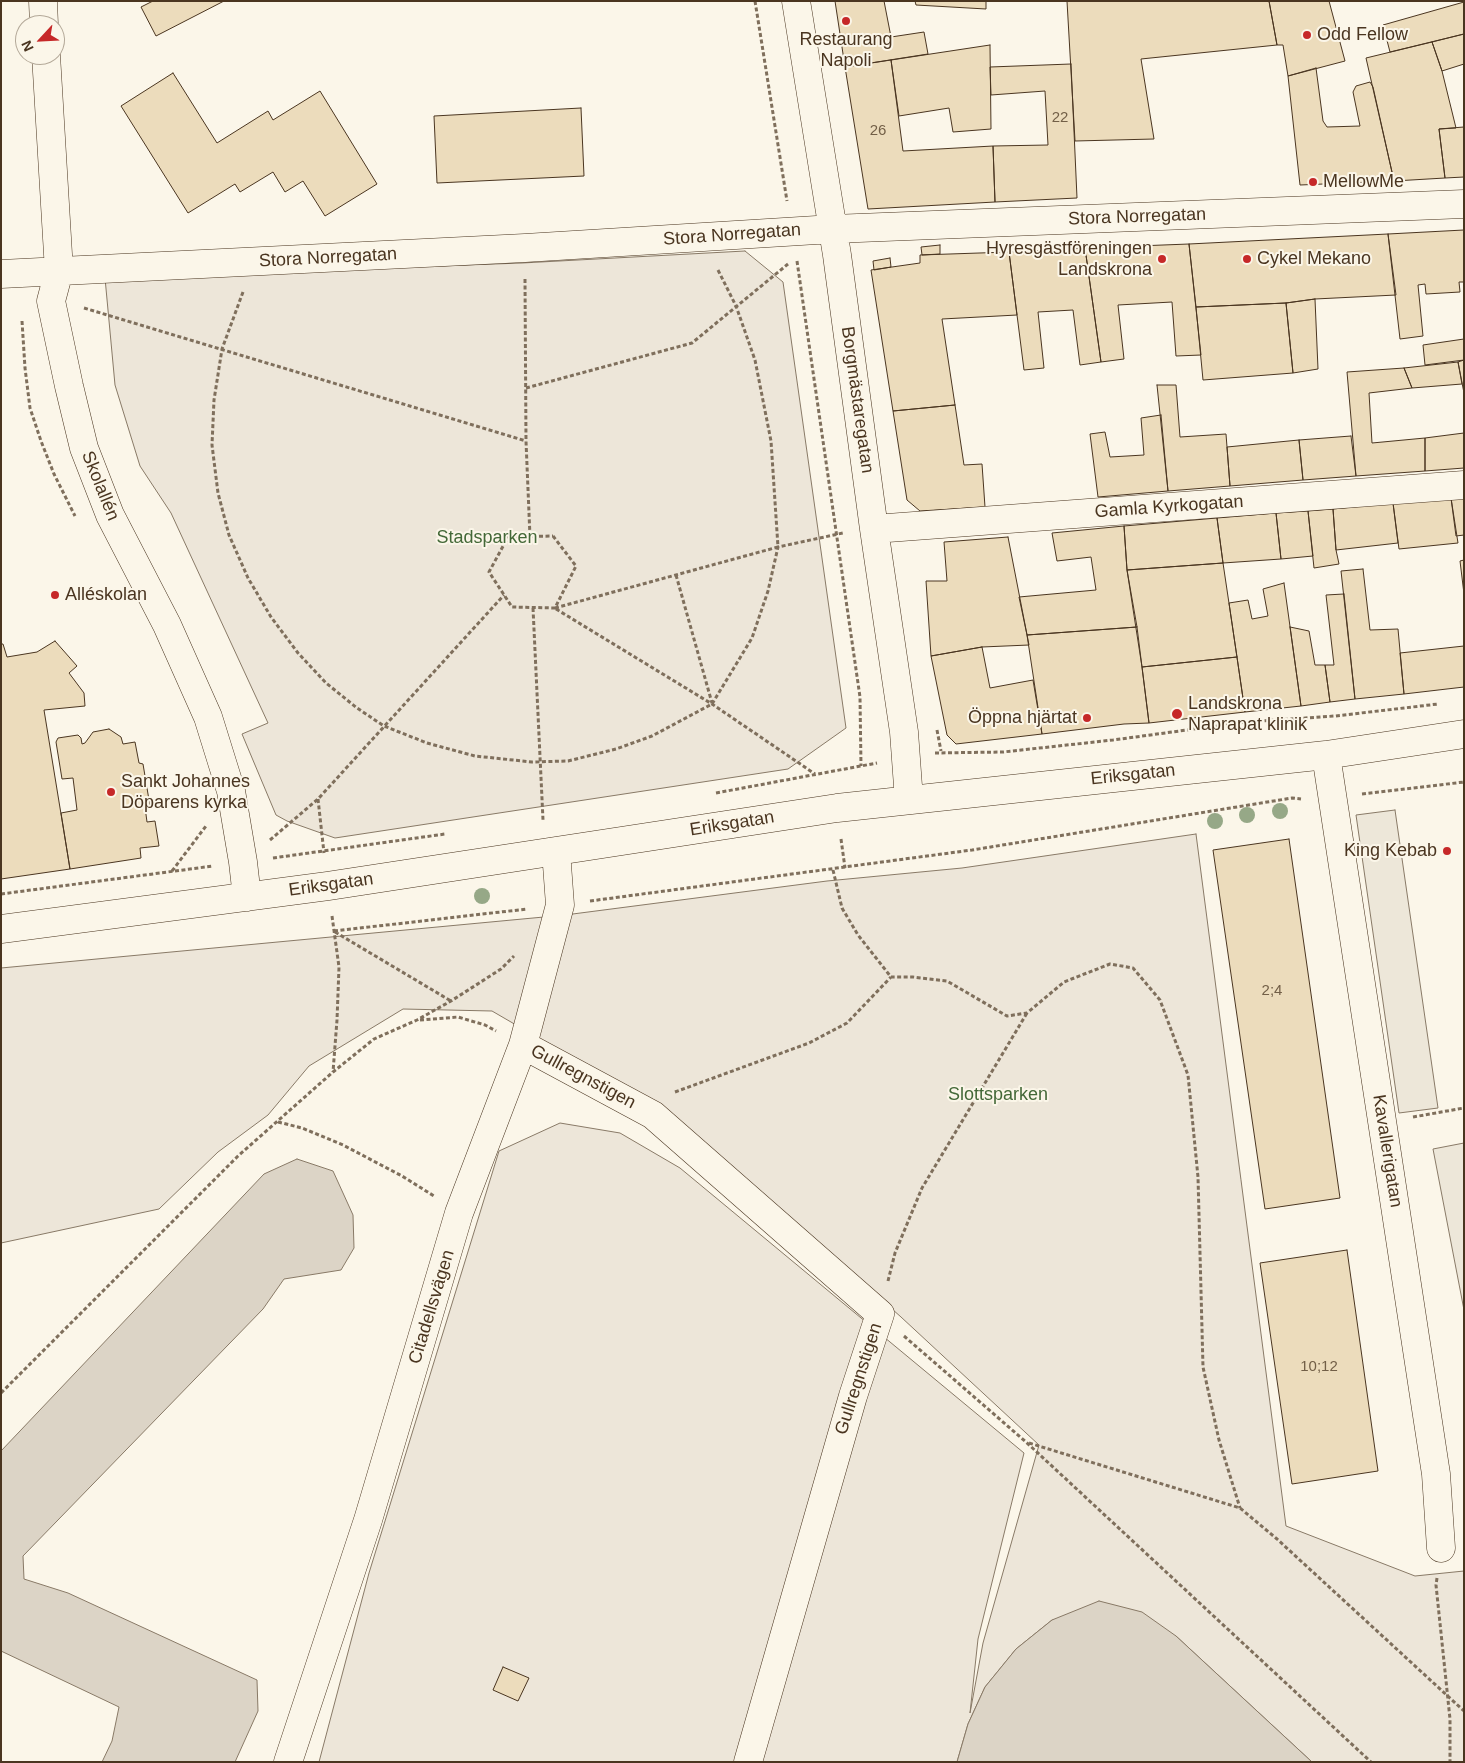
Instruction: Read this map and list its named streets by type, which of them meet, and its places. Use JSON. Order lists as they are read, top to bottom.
{
  "streets": {
    "street": [
      "Stora Norregatan",
      "Borgmästaregatan",
      "Skolallén",
      "Gamla Kyrkogatan",
      "Eriksgatan",
      "Gullregnstigen",
      "Kavallerigatan",
      "Citadellsvägen"
    ]
  },
  "crossings": [
    ["Stora Norregatan", "Borgmästaregatan"],
    ["Stora Norregatan", "Skolallén"],
    ["Borgmästaregatan", "Gamla Kyrkogatan"],
    ["Borgmästaregatan", "Eriksgatan"],
    ["Skolallén", "Eriksgatan"],
    ["Eriksgatan", "Kavallerigatan"],
    ["Eriksgatan", "Citadellsvägen"],
    ["Gullregnstigen", "Citadellsvägen"]
  ],
  "parks": ["Stadsparken", "Slottsparken"],
  "places": [
    "Restaurang Napoli",
    "Odd Fellow",
    "MellowMe",
    "Hyresgästföreningen Landskrona",
    "Cykel Mekano",
    "Alléskolan",
    "Landskrona Naprapat klinik",
    "Öppna hjärtat",
    "Sankt Johannes Döparens kyrka",
    "King Kebab"
  ],
  "house_numbers": [
    "22",
    "26",
    "2;4",
    "10;12"
  ],
  "north": "bottom left"
}
